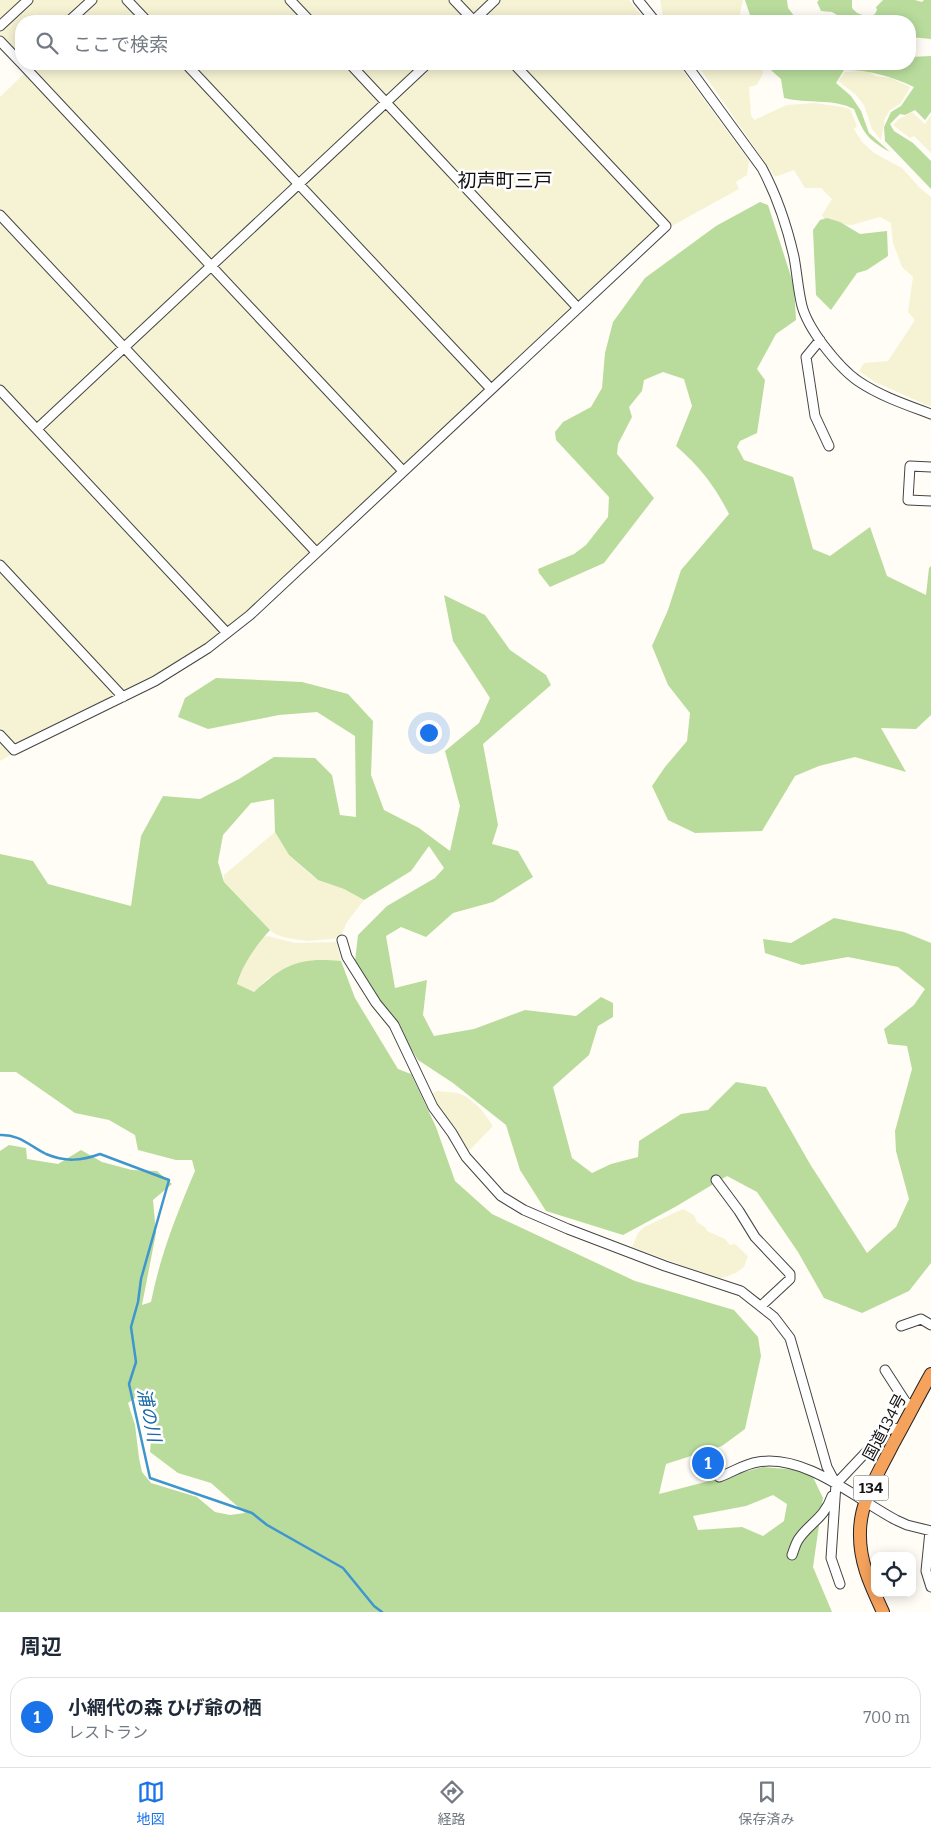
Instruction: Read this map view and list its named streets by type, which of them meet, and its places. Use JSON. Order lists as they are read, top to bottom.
{
  "streets": {
    "highway": ["国道134号", "134"]
  },
  "districts": ["初声町三戸"],
  "water": ["浦の川"],
  "page": {
    "search": "ここで検索",
    "pins": "1",
    "heading": "周辺",
    "list": [
      {
        "mark": "1",
        "name": "小網代の森 ひげ爺の栖",
        "note": "レストラン",
        "value": "700 m"
      }
    ],
    "nav": ["地図", "経路", "保存済み"]
  }
}
